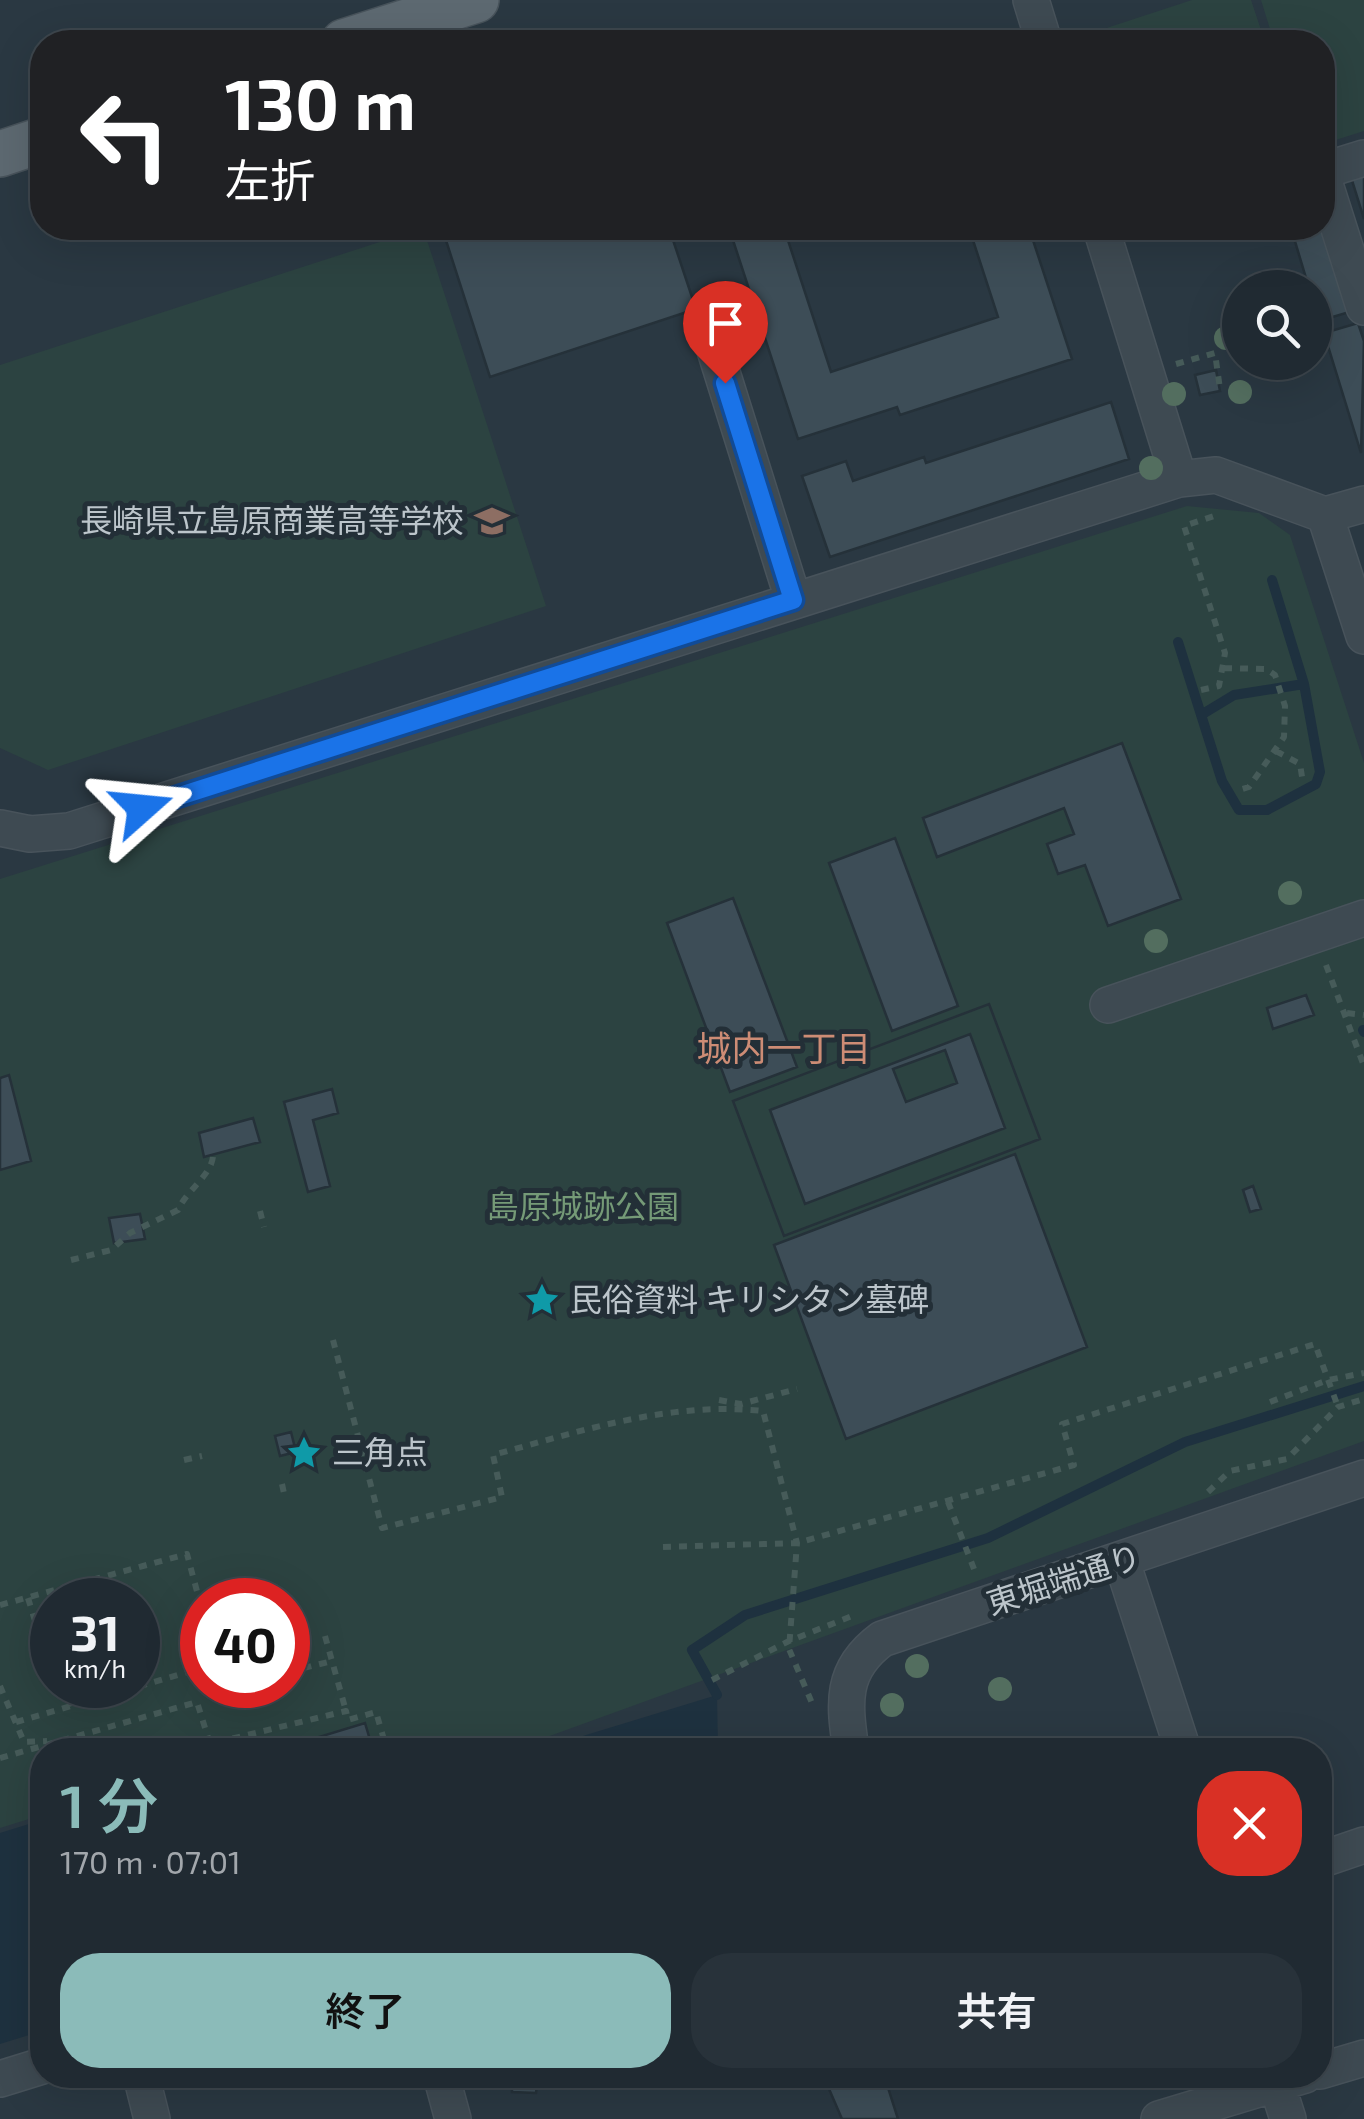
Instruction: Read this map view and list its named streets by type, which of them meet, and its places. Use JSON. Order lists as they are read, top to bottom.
{
  "streets": {
    "street": ["東堀端通り"]
  },
  "districts": ["城内一丁目"],
  "parks": ["島原城跡公園"],
  "places": {
    "school or university": ["長崎県立島原商業高等学校"],
    "place": ["民俗資料 キリシタン墓碑", "三角点"]
  },
  "page": {
    "turn": ["130 m", "左折"],
    "speed": "31 km/h",
    "limit": "40",
    "heading": ["1 分", "170 m · 07:01"],
    "buttons": ["終了", "共有"]
  }
}
